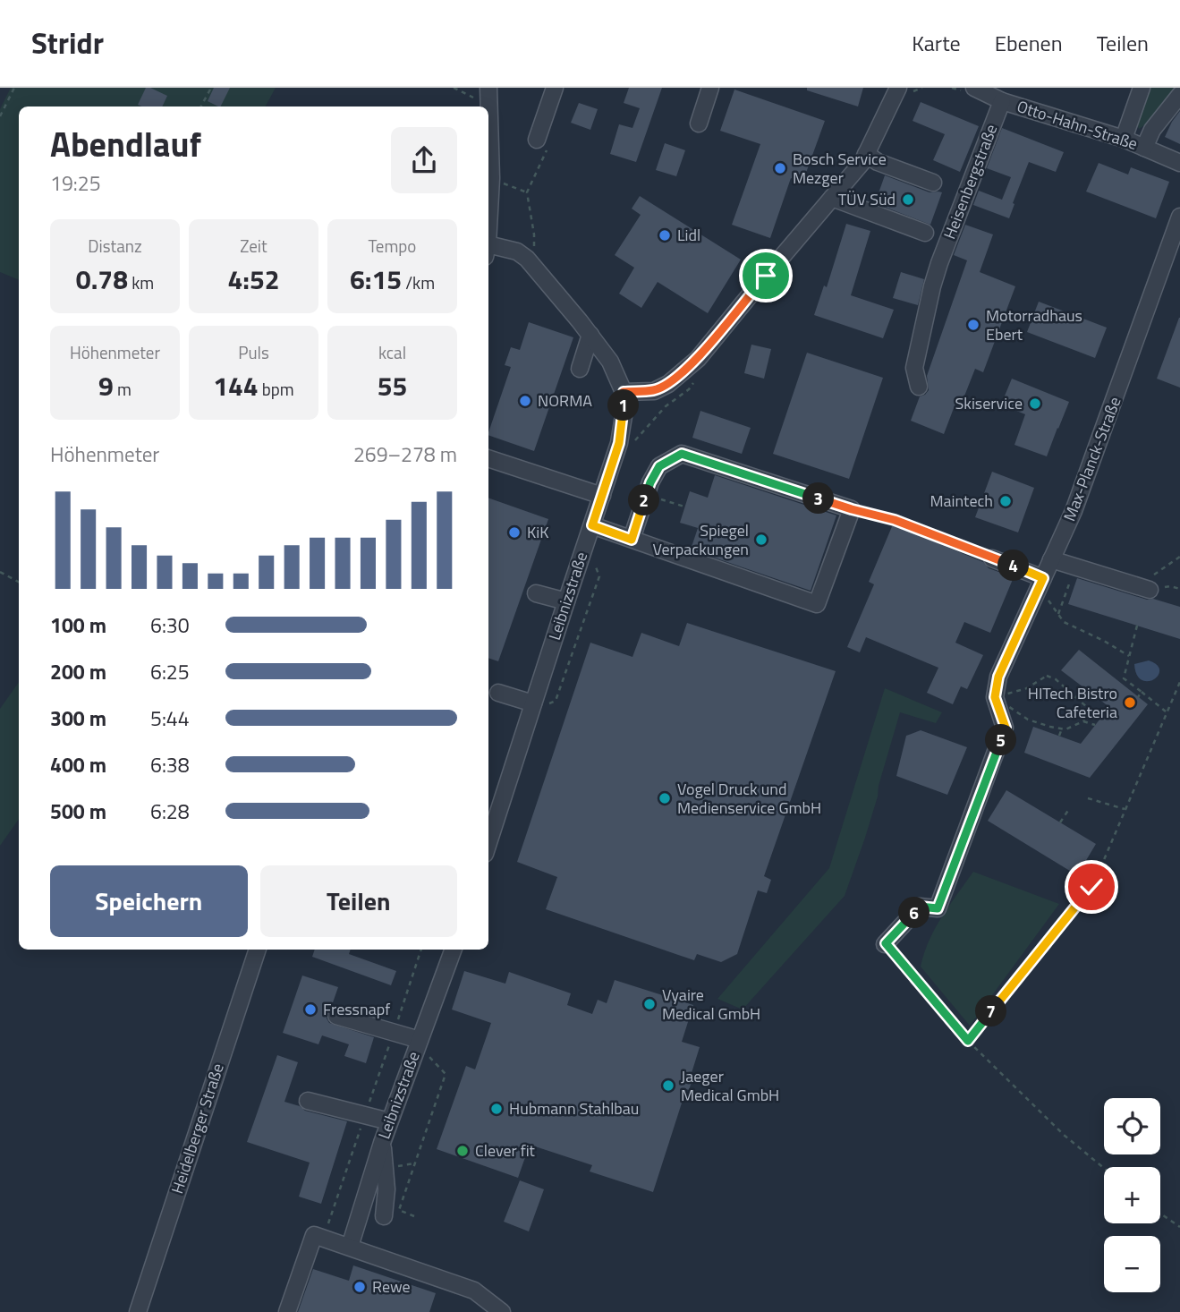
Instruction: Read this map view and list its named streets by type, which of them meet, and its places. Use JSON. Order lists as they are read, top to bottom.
{
  "streets": {
    "street": [
      "Otto-Hahn-Straße",
      "Heisenbergstraße",
      "Max-Planck-Straße",
      "Leibnizstraße",
      "Heidelberger Straße"
    ]
  },
  "crossings": [
    ["Otto-Hahn-Straße", "Heisenbergstraße"]
  ],
  "places": [
    "Bosch Service Mezger",
    "TÜV Süd",
    "Lidl",
    "Motorradhaus Ebert",
    "NORMA",
    "Skiservice",
    "Maintech",
    "KiK",
    "Spiegel Verpackungen",
    "HITech Bistro Cafeteria",
    "Vogel Druck und Medienservice GmbH",
    "Vyaire Medical GmbH",
    "Fressnapf",
    "Jaeger Medical GmbH",
    "Hubmann Stahlbau",
    "Clever fit",
    "Rewe"
  ],
  "page": {
    "header": "Stridr",
    "nav": ["Karte", "Ebenen", "Teilen"],
    "heading": ["Abendlauf", "19:25"],
    "stats": [
      ["Distanz", "0.78 km"],
      ["Zeit", "4:52"],
      ["Tempo", "6:15 /km"],
      ["Höhenmeter", "9 m"],
      ["Puls", "144 bpm"],
      ["kcal", "55"]
    ],
    "pins": [
      "1",
      "3",
      "2",
      "4",
      "5",
      "6",
      "7"
    ],
    "chart": ["Höhenmeter", "269–278 m"],
    "list": [
      {
        "name": "100 m",
        "note": "6:30"
      },
      {
        "name": "200 m",
        "note": "6:25"
      },
      {
        "name": "300 m",
        "note": "5:44"
      },
      {
        "name": "400 m",
        "note": "6:38"
      },
      {
        "name": "500 m",
        "note": "6:28"
      }
    ],
    "buttons": ["Speichern", "Teilen"],
    "map_buttons": ["+", "−"]
  }
}
